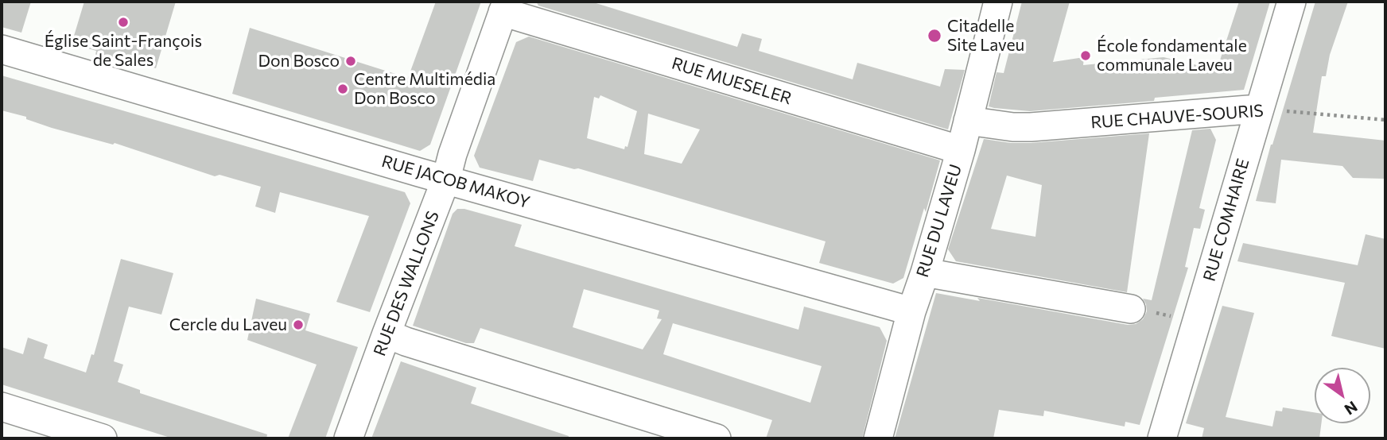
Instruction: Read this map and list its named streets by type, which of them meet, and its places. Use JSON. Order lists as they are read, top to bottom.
{
  "streets": {
    "street": [
      "RUE MUESELER",
      "RUE CHAUVE-SOURIS",
      "RUE JACOB MAKOY",
      "RUE COMHAIRE",
      "RUE DU LAVEU",
      "RUE DES WALLONS"
    ]
  },
  "crossings": [
    ["RUE MUESELER", "RUE DU LAVEU"],
    ["RUE MUESELER", "RUE DES WALLONS"],
    ["RUE CHAUVE-SOURIS", "RUE COMHAIRE"],
    ["RUE CHAUVE-SOURIS", "RUE DU LAVEU"],
    ["RUE JACOB MAKOY", "RUE DU LAVEU"],
    ["RUE JACOB MAKOY", "RUE DES WALLONS"]
  ],
  "places": [
    "Église Saint-François de Sales",
    "Citadelle Site Laveu",
    "École fondamentale communale Laveu",
    "Don Bosco",
    "Centre Multimédia Don Bosco",
    "Cercle du Laveu"
  ],
  "north": "bottom right"
}
